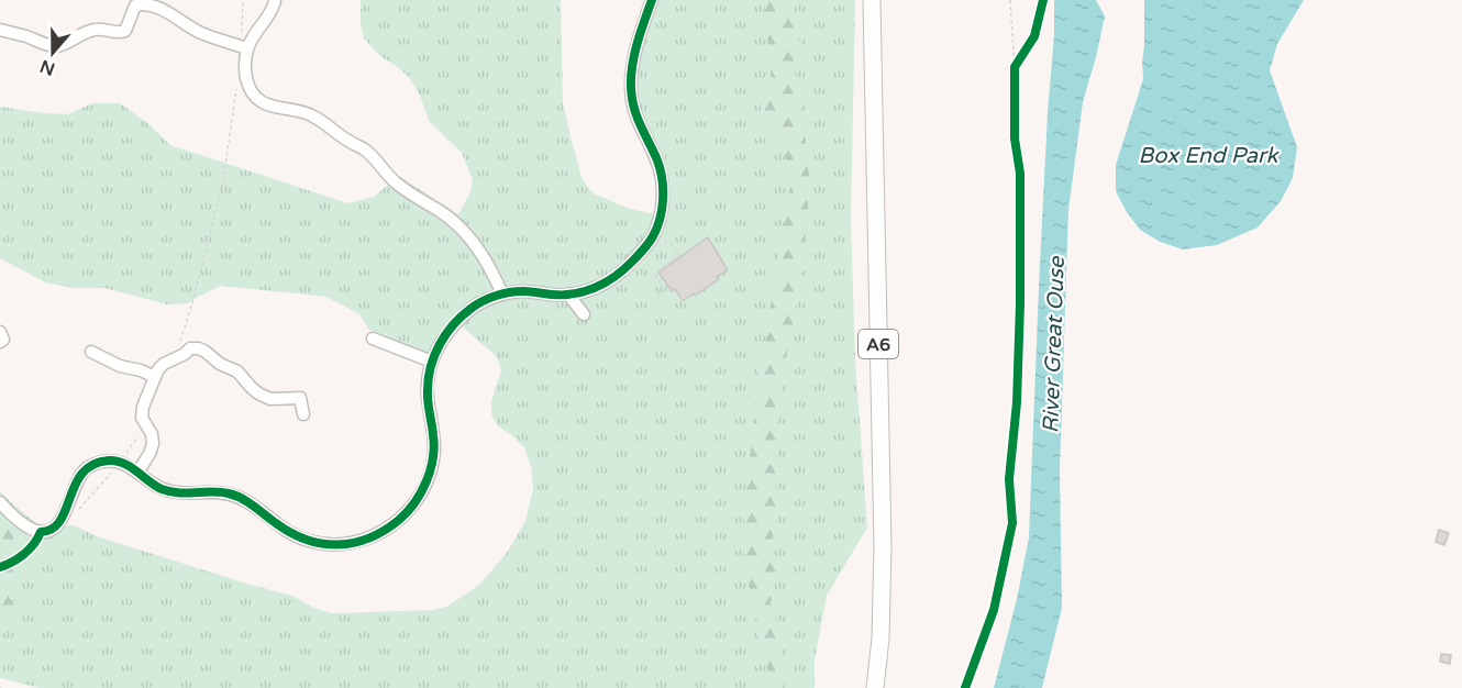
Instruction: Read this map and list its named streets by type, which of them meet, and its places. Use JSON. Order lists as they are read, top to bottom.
{
  "streets": {
    "highway": ["A6"]
  },
  "water": ["Box End Park", "River Great Ouse"],
  "north": "bottom"
}
